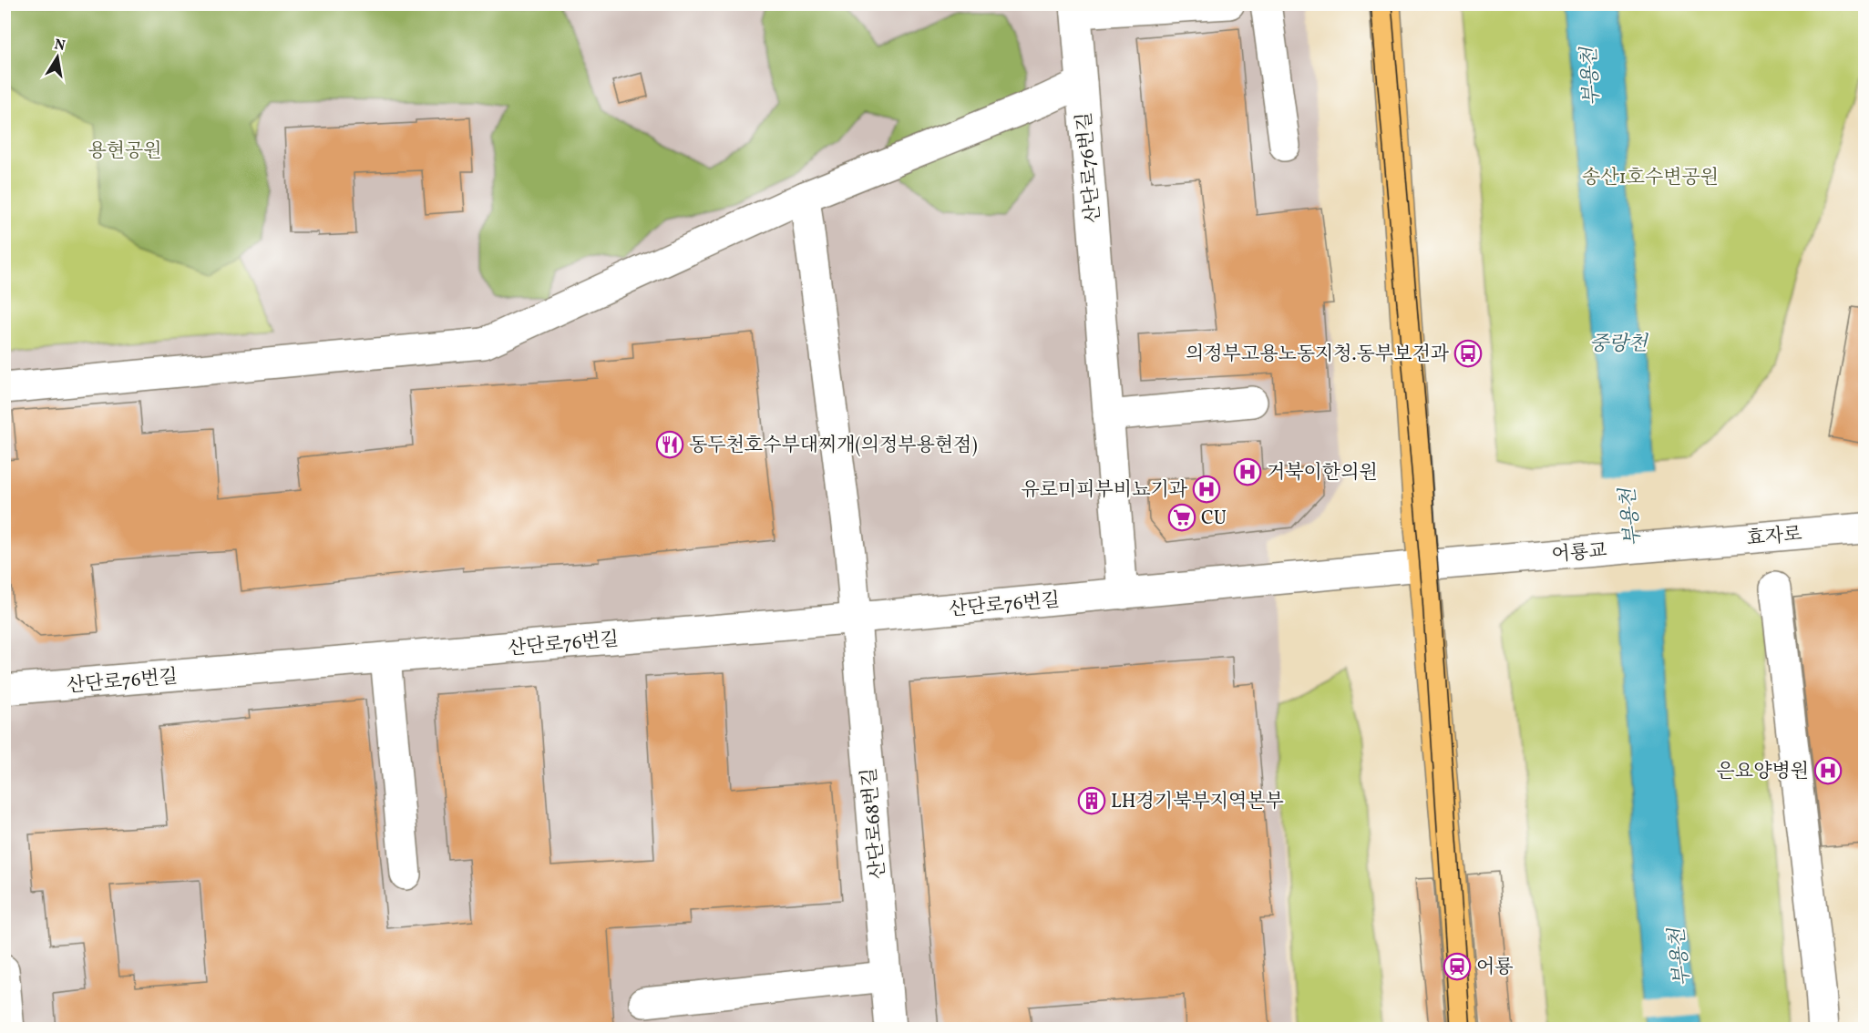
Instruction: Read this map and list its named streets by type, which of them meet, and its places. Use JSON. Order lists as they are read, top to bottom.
{
  "streets": {
    "street": [
      "산단로76번길",
      "효자로",
      "어룡교",
      "산단로68번길"
    ]
  },
  "crossings": [
    ["산단로76번길", "어룡교"],
    ["산단로76번길", "산단로68번길"],
    ["효자로", "어룡교"]
  ],
  "water": ["부용천", "중랑천"],
  "parks": ["용현공원", "송산1호수변공원"],
  "places": {
    "bus stop": ["의정부고용노동지청.동부보건과"],
    "restaurant": ["동두천호수부대찌개(의정부용현점)"],
    "hospital": ["거북이한의원", "유로미피부비뇨기과", "은요양병원"],
    "supermarket": ["CU"],
    "building": ["LH경기북부지역본부"],
    "station": ["어룡"]
  },
  "north": "top"
}
